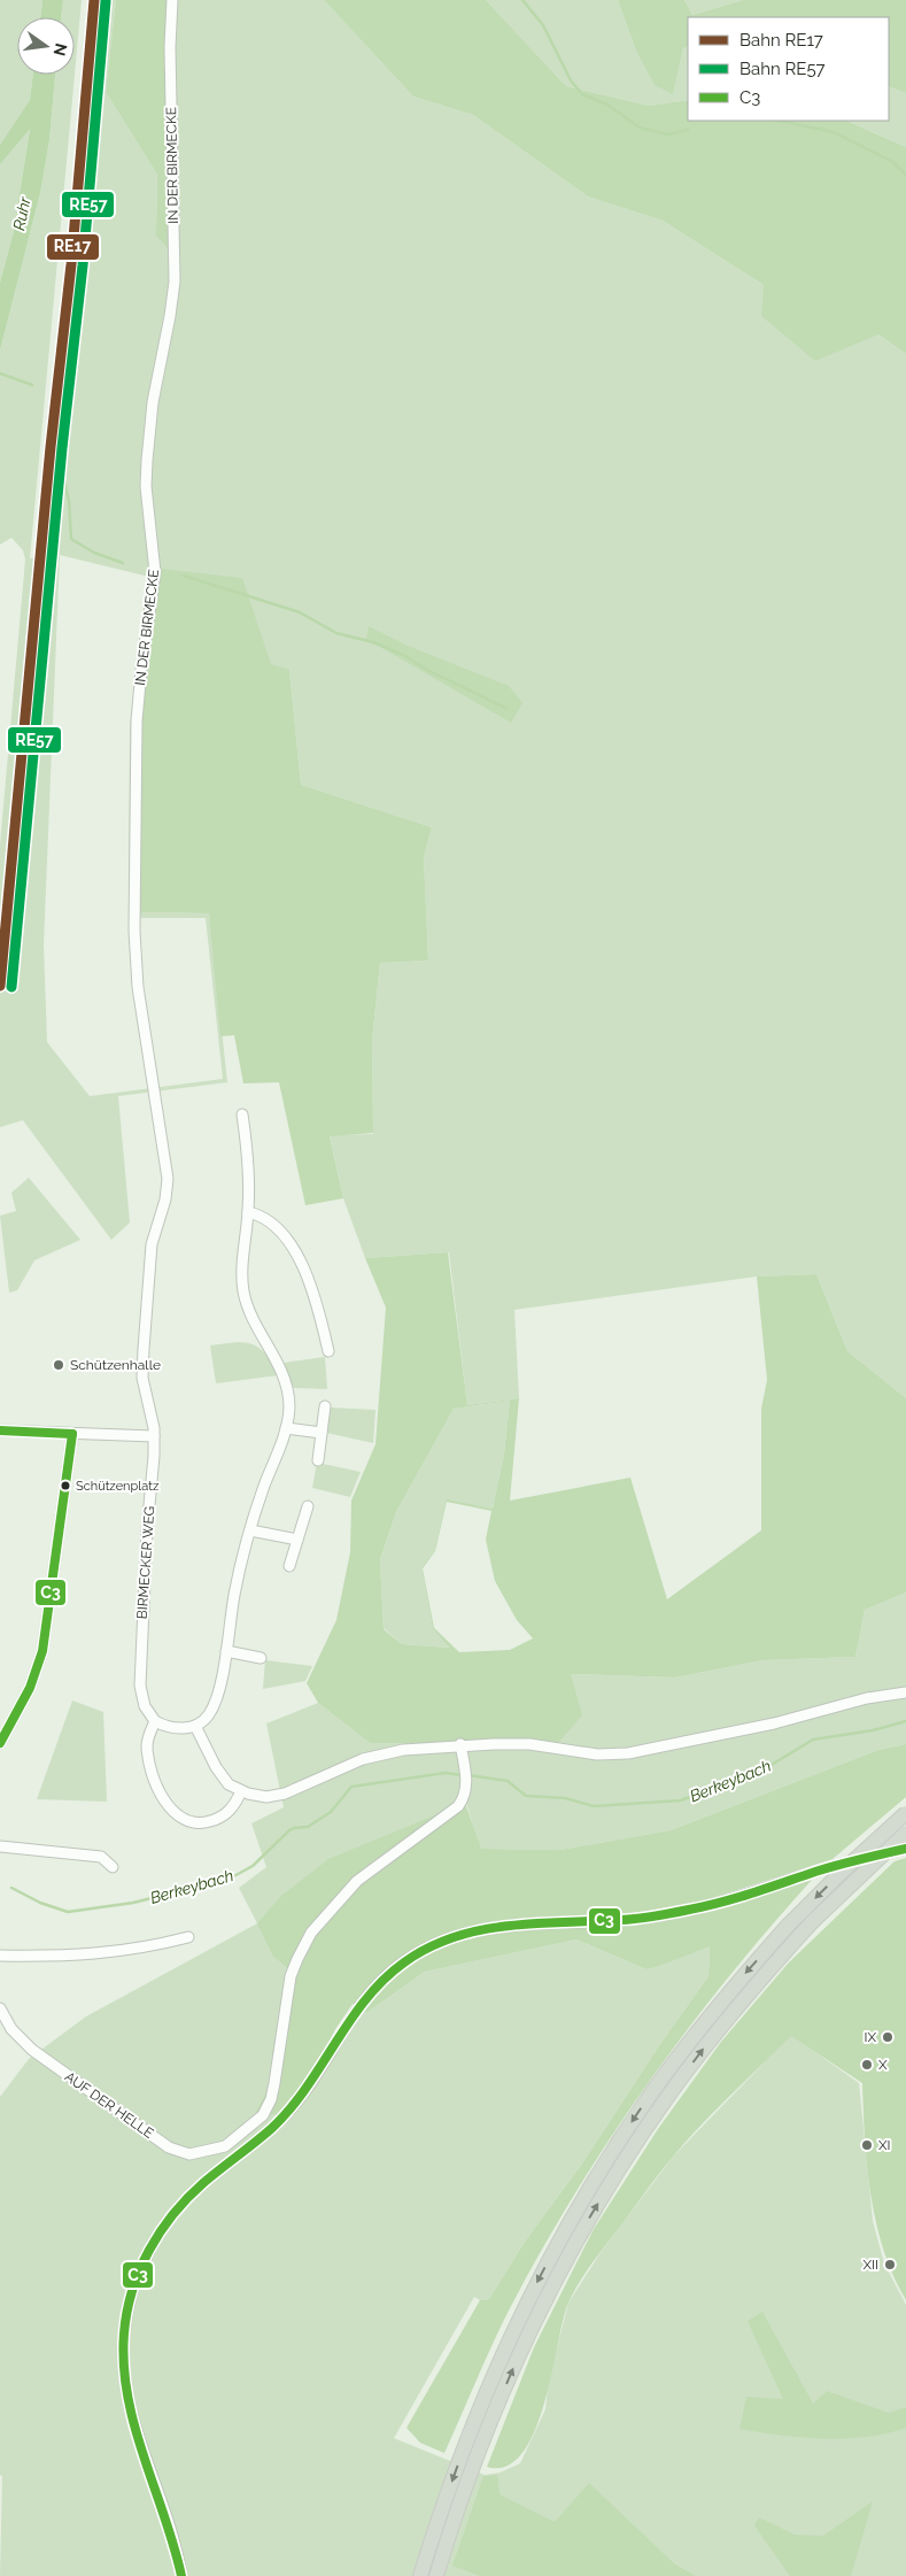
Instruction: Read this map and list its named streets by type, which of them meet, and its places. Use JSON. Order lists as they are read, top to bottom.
{
  "streets": {
    "street": ["IN DER BIRMECKE", "BIRMECKER WEG", "AUF DER HELLE"]
  },
  "crossings": [
    ["IN DER BIRMECKE", "BIRMECKER WEG"]
  ],
  "water": ["Ruhr", "Berkeybach"],
  "places": [
    "Schützenhalle",
    "Schützenplatz",
    "IX",
    "X",
    "XI",
    "XII"
  ],
  "lines": ["rail line RE17", "rail line RE57", "transit line C3"],
  "legend": ["Bahn RE17", "Bahn RE57", "C3"],
  "north": "right"
}
